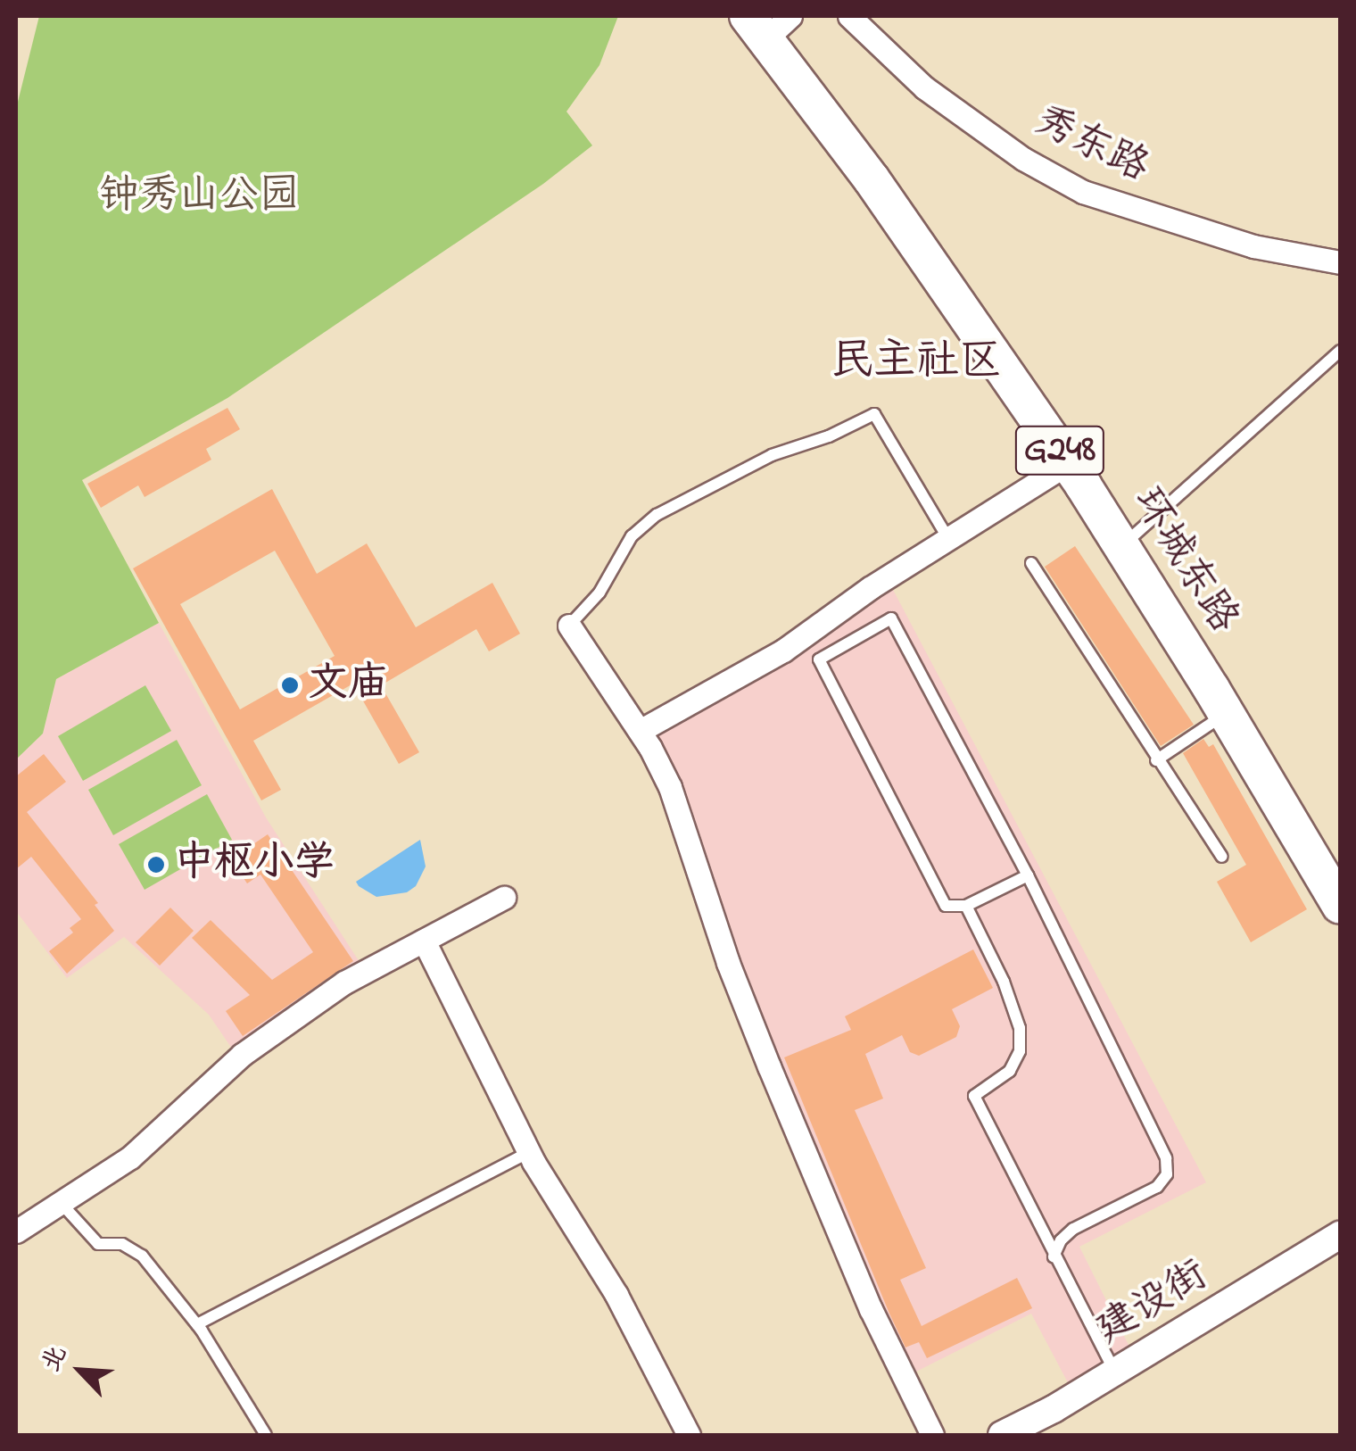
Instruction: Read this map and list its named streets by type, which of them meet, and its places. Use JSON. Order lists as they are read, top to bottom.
{
  "streets": {
    "highway": ["G248", "环城东路"],
    "street": ["秀东路", "建设街"]
  },
  "districts": ["民主社区"],
  "parks": ["钟秀山公园"],
  "places": ["文庙", "中枢小学"],
  "north": "top left"
}
